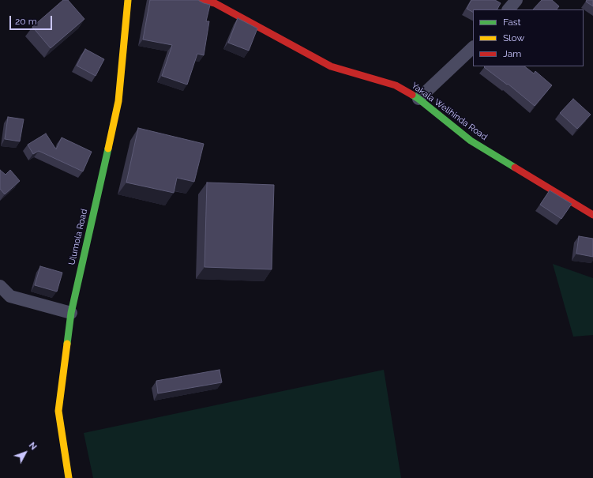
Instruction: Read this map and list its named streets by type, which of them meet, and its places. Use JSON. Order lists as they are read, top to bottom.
{
  "streets": {
    "street": ["Yakala Welihinda Road", "Ulumola Road"]
  },
  "legend": ["Fast", "Slow", "Jam"],
  "scale_bar": "20 m",
  "north": "top right"
}
